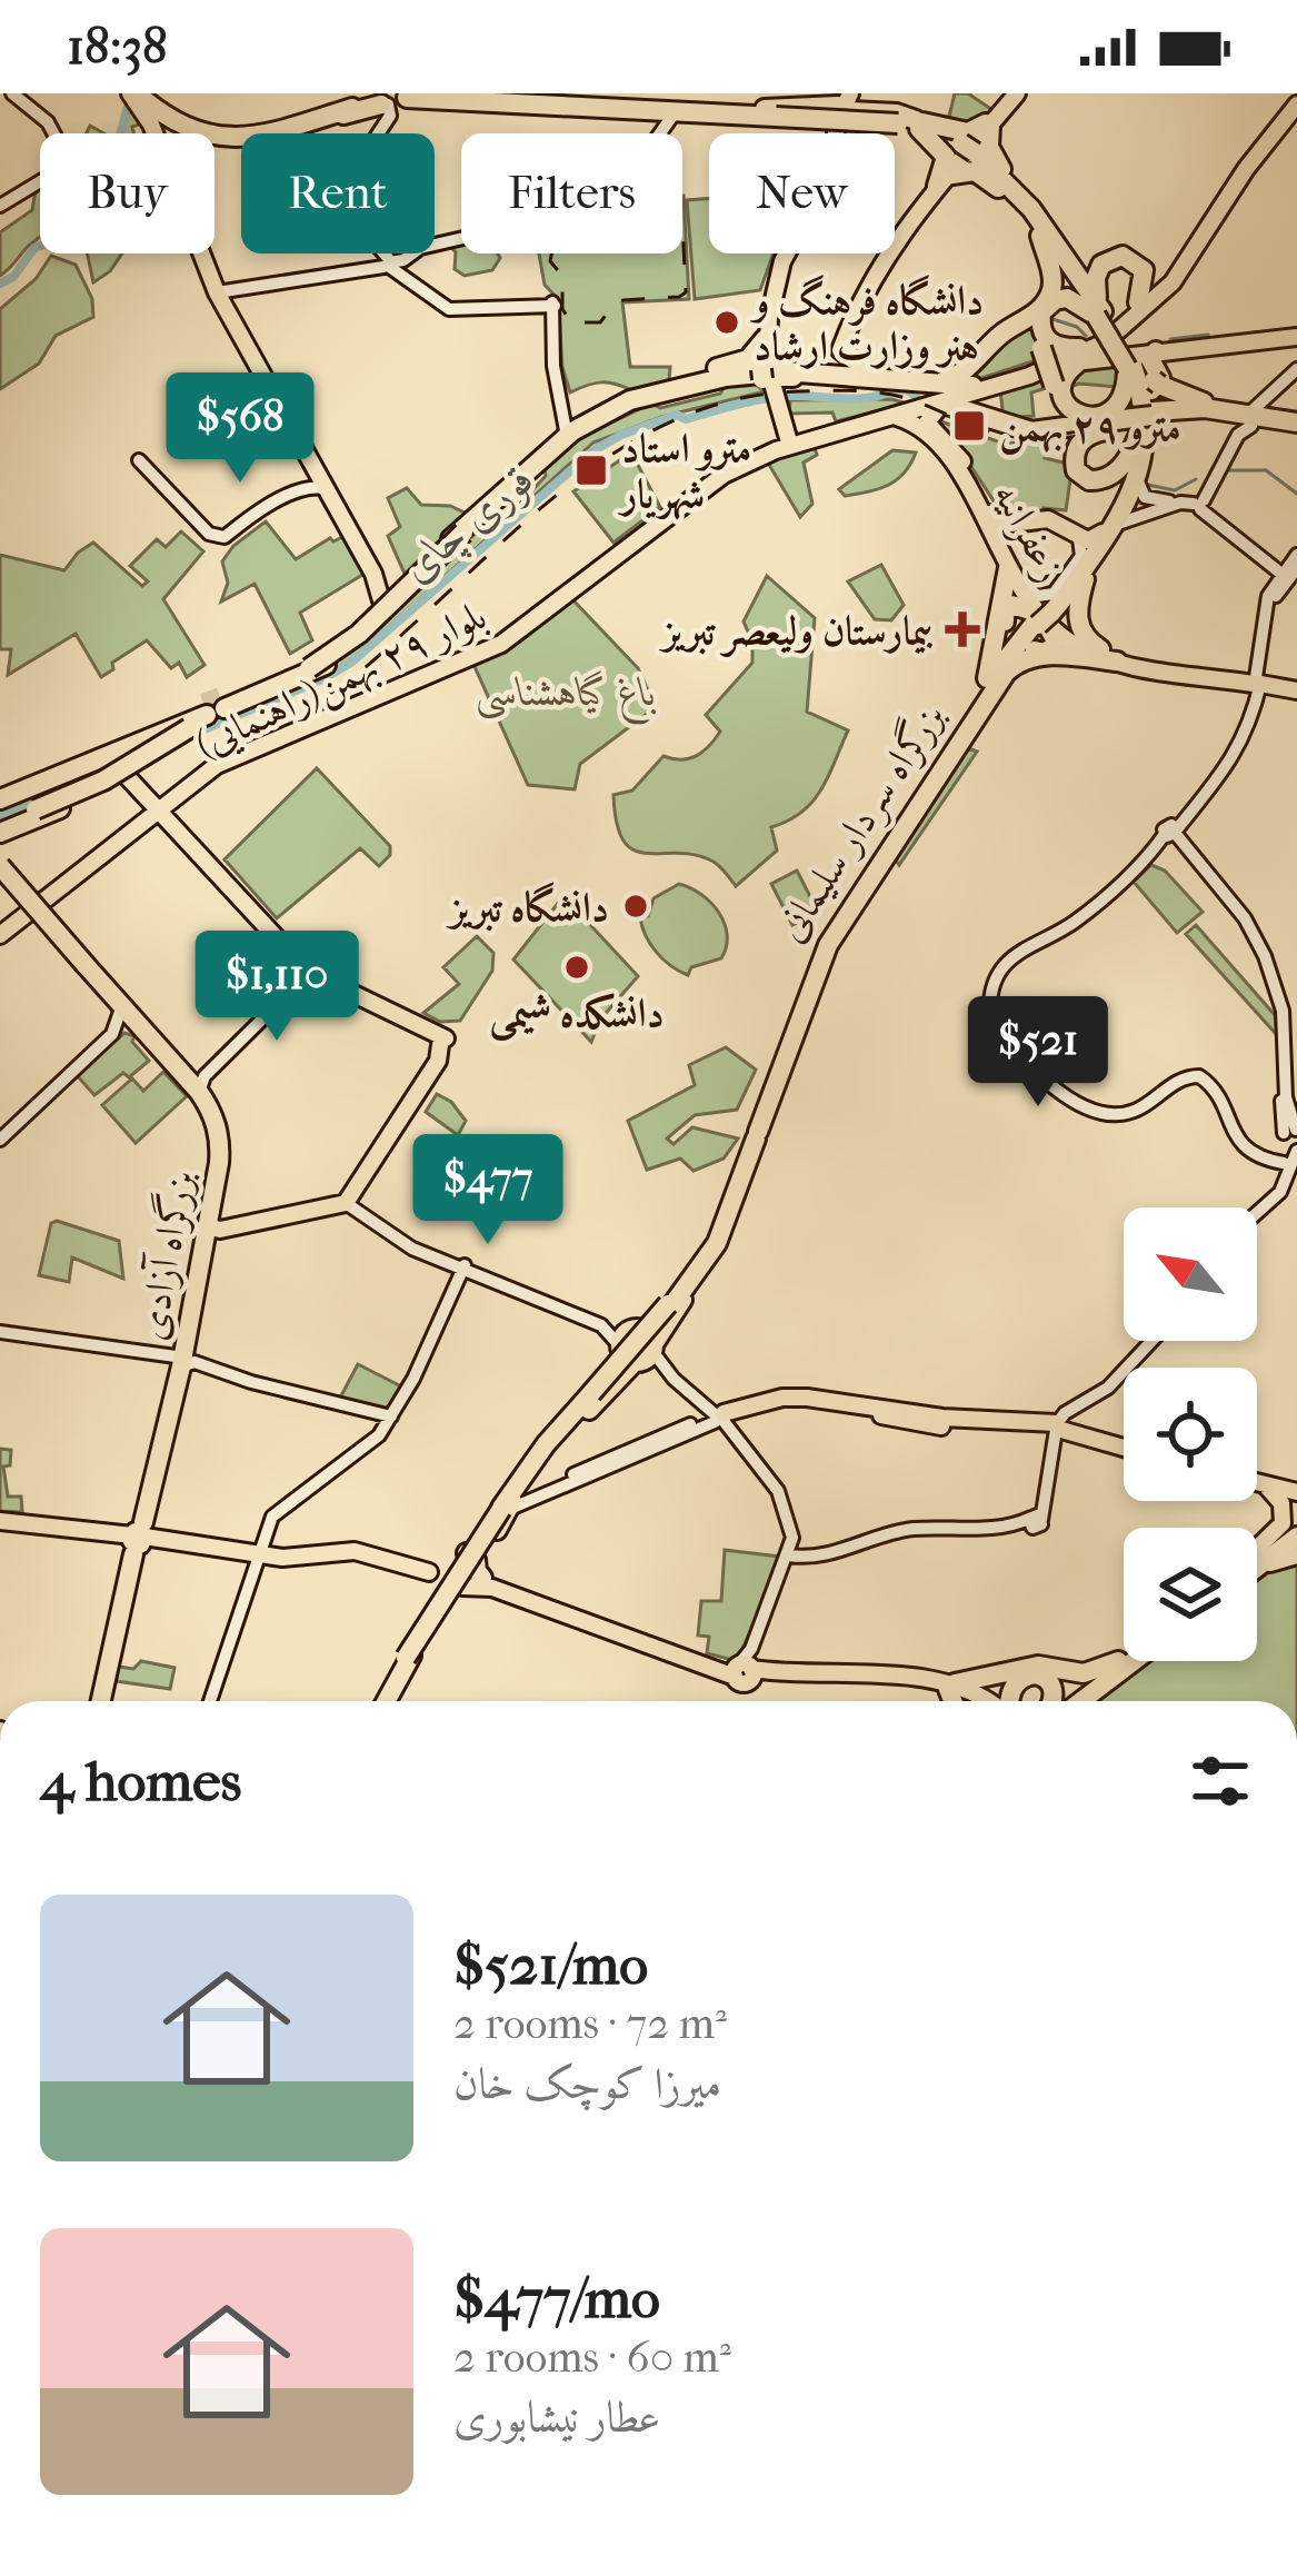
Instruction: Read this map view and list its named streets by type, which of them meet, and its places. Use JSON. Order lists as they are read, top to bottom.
{
  "streets": {
    "highway": ["بزرگراه سردار سلیمانی", "بزرگراه آزادی"],
    "main road": ["زعفرانیه", "بلوار ٢٩ بهمن(راهنمایی)"]
  },
  "crossings": [
    ["زعفرانیه", "بلوار ٢٩ بهمن(راهنمایی)"]
  ],
  "water": ["قوری چای"],
  "parks": ["باغ گیاهشناسی"],
  "places": {
    "other": ["دانشگاه فرهنگ و هنر وزارت ارشاد", "دانشگاه تبریز", "دانشکده شیمی"],
    "transit": ["مترو ۲۹ بهمن", "مترو استاد شهریار"],
    "health": ["بیمارستان ولیعصر تبریز"]
  },
  "north": "top left",
  "page": {
    "status": "18:38",
    "chip": [
      "Buy",
      "Rent",
      "Filters",
      "New"
    ],
    "price": [
      "$568",
      "$1,110",
      "$521",
      "$477"
    ],
    "heading": "4 homes",
    "list": [
      {
        "name": "$521/mo",
        "note": "2 rooms · 72 m² · میرزا کوچک خان"
      },
      {
        "name": "$477/mo",
        "note": "2 rooms · 60 m² · عطار نیشابوری"
      }
    ]
  }
}
